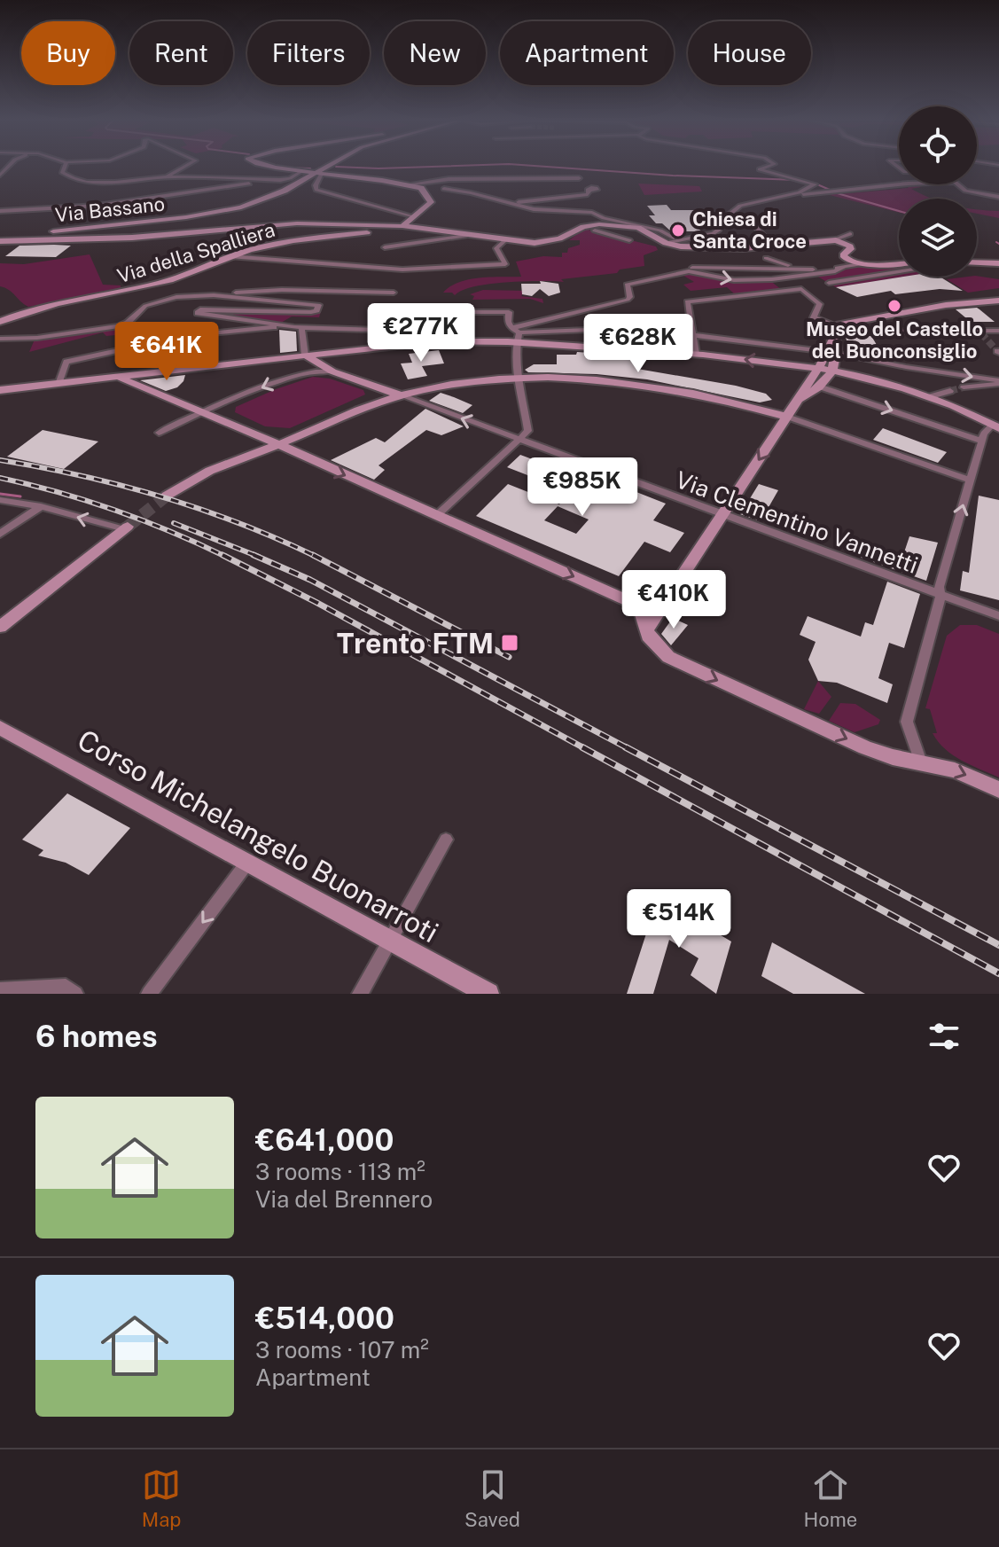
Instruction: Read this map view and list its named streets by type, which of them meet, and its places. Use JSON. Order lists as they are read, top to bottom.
{
  "streets": {
    "main road": ["Via Bassano", "Via della Spalliera", "Corso Michelangelo Buonarroti"],
    "street": ["Via Clementino Vannetti"]
  },
  "places": {
    "other": ["Chiesa di Santa Croce", "Museo del Castello del Buonconsiglio"],
    "transit": ["Trento FTM"]
  },
  "page": {
    "chip": [
      "Buy",
      "Rent",
      "Filters",
      "New",
      "Apartment",
      "House"
    ],
    "price": [
      "€277K",
      "€628K",
      "€641K",
      "€985K",
      "€410K",
      "€514K"
    ],
    "heading": "6 homes",
    "list": [
      {
        "name": "€641,000",
        "note": "3 rooms · 113 m² · Via del Brennero"
      },
      {
        "name": "€514,000",
        "note": "3 rooms · 107 m² · Apartment"
      }
    ],
    "tabs": ["Map", "Saved", "Home"]
  }
}
